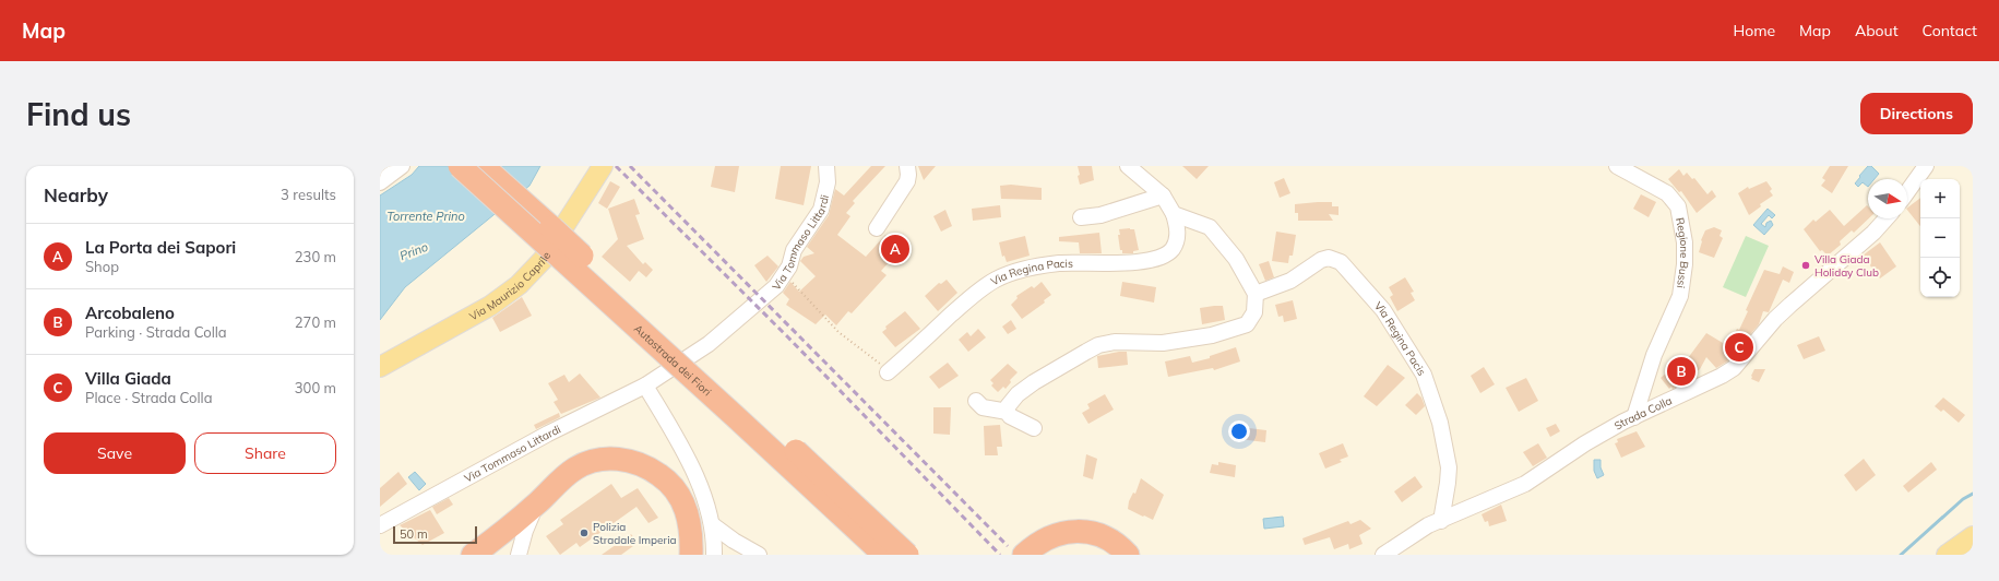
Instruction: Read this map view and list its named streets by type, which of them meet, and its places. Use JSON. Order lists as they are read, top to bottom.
{
  "streets": {
    "highway": ["Autostrada dei Fiori"],
    "main road": ["Via Maurizio Caprile"],
    "street": [
      "Via Tommaso Littardi",
      "Regione Bussi",
      "Via Regina Pacis",
      "Strada Colla"
    ]
  },
  "crossings": [
    ["Regione Bussi", "Strada Colla"],
    ["Via Regina Pacis", "Strada Colla"]
  ],
  "water": ["Torrente Prino", "Prino"],
  "places": ["Villa Giada Holiday Club", "Polizia Stradale Imperia"],
  "scale_bar": "50 m",
  "north": "right",
  "page": {
    "header": "Map",
    "nav": [
      "Home",
      "Map",
      "About",
      "Contact"
    ],
    "buttons": [
      "Directions",
      ["Save", "Share"]
    ],
    "title": "Find us",
    "heading": ["Nearby", "3 results"],
    "map_buttons": ["+", "−"],
    "list": [
      {
        "mark": "A",
        "name": "La Porta dei Sapori",
        "note": "Shop",
        "value": "230 m"
      },
      {
        "mark": "B",
        "name": "Arcobaleno",
        "note": "Parking · Strada Colla",
        "value": "270 m"
      },
      {
        "mark": "C",
        "name": "Villa Giada",
        "note": "Place · Strada Colla",
        "value": "300 m"
      }
    ],
    "pins": ["A", "C", "B"],
    "scale": "50 m"
  }
}
